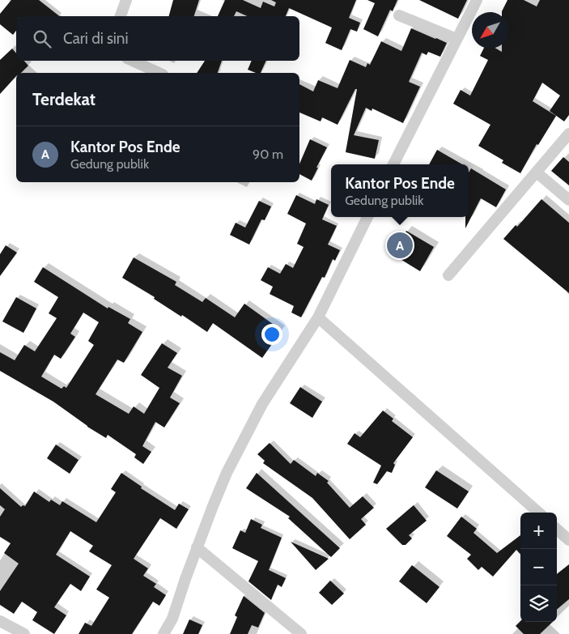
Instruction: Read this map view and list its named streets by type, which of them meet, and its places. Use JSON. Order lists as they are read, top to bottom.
{
  "north": "bottom left",
  "page": {
    "search": "Cari di sini",
    "heading": "Terdekat",
    "list": [
      {
        "mark": "A",
        "name": "Kantor Pos Ende",
        "note": "Gedung publik",
        "value": "90 m"
      }
    ],
    "popup": ["Kantor Pos Ende", "Gedung publik"],
    "pins": "A",
    "map_buttons": ["+", "−"]
  }
}
